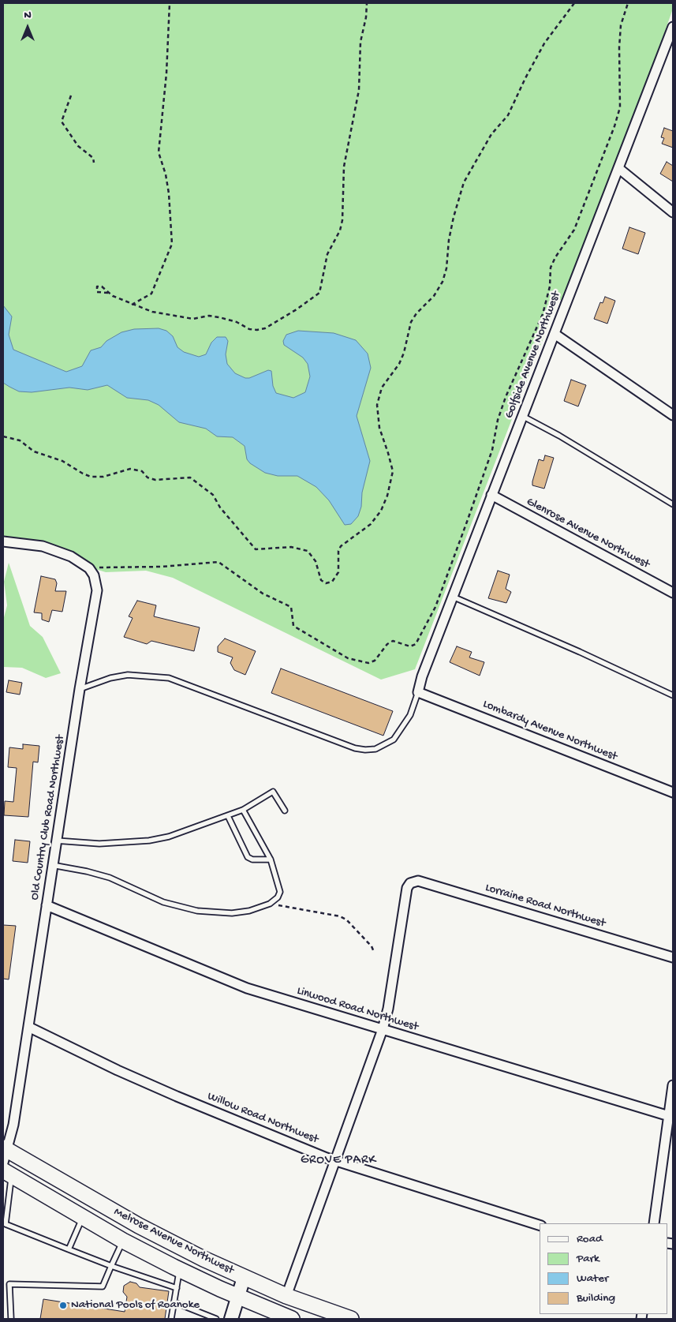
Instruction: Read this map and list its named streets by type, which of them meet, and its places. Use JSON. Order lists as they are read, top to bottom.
{
  "streets": {
    "main road": ["Melrose Avenue Northwest"],
    "street": [
      "Golfside Avenue Northwest",
      "Glenrose Avenue Northwest",
      "Lombardy Avenue Northwest",
      "Old Country Club Road Northwest",
      "Lorraine Road Northwest",
      "Linwood Road Northwest",
      "Willow Road Northwest"
    ]
  },
  "crossings": [
    ["Golfside Avenue Northwest", "Glenrose Avenue Northwest"],
    ["Golfside Avenue Northwest", "Lombardy Avenue Northwest"],
    ["Old Country Club Road Northwest", "Linwood Road Northwest"],
    ["Old Country Club Road Northwest", "Willow Road Northwest"],
    ["Old Country Club Road Northwest", "Melrose Avenue Northwest"],
    ["Lorraine Road Northwest", "Linwood Road Northwest"]
  ],
  "districts": ["GROVE PARK"],
  "places": ["National Pools of Roanoke"],
  "legend": [
    "Road",
    "Park",
    "Water",
    "Building"
  ],
  "north": "top"
}
